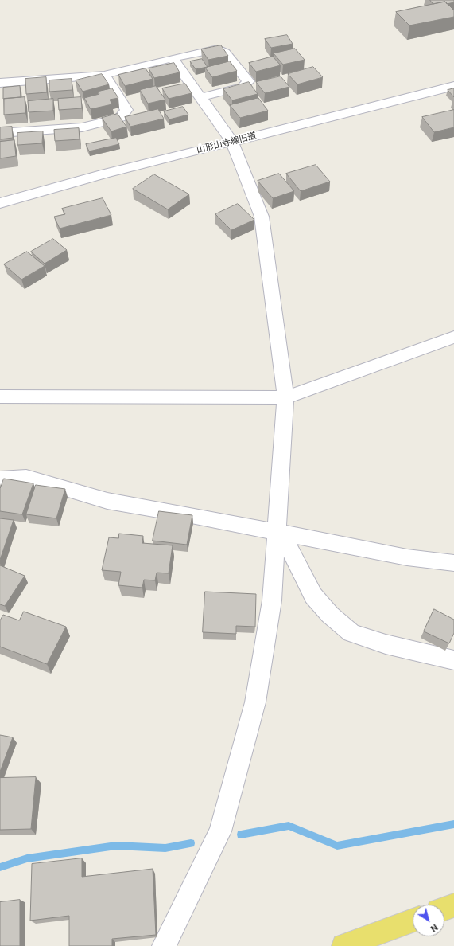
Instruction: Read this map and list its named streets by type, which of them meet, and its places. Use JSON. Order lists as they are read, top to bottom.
{
  "streets": {
    "street": ["山形山寺線旧道"]
  },
  "north": "bottom right"
}
